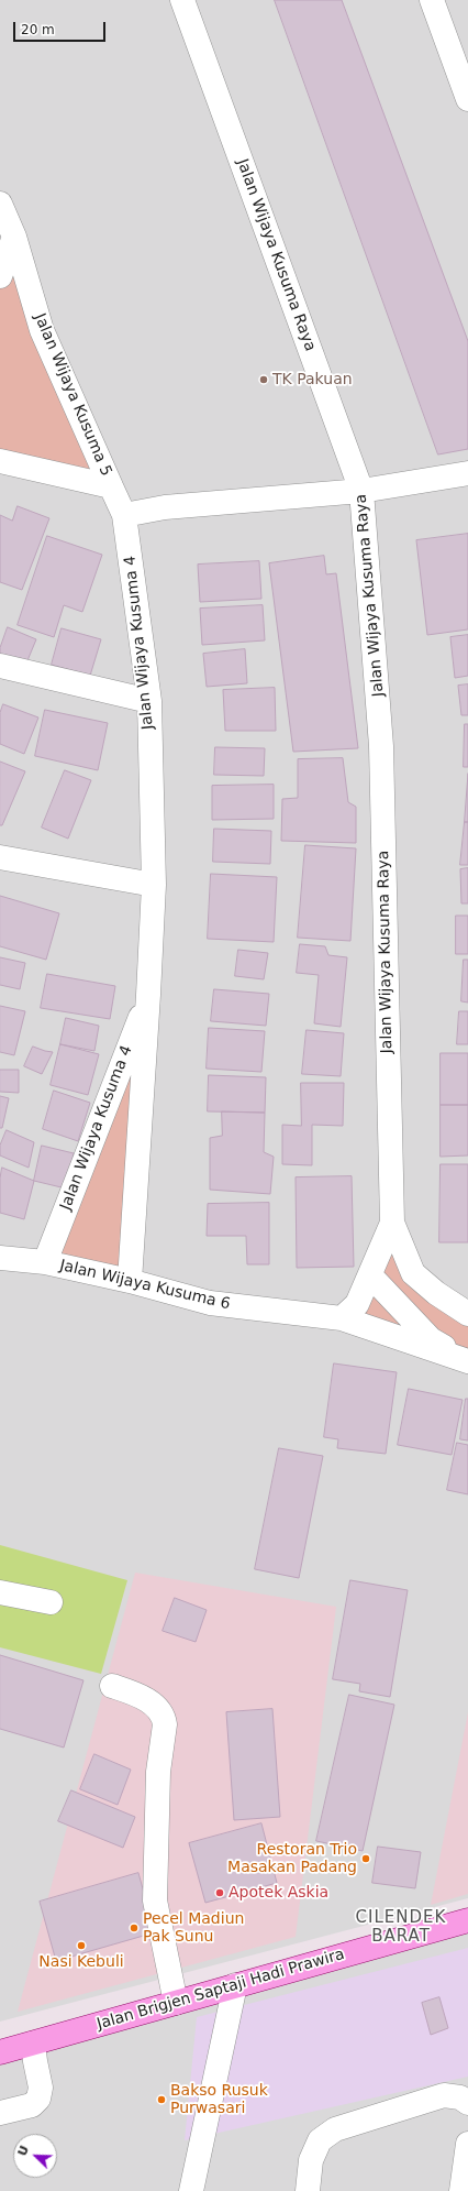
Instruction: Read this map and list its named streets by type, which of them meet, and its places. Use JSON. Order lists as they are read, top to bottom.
{
  "streets": {
    "main road": ["Jalan Brigjen Saptaji Hadi Prawira"],
    "street": [
      "Jalan Wijaya Kusuma Raya",
      "Jalan Wijaya Kusuma 5",
      "Jalan Wijaya Kusuma 4",
      "Jalan Wijaya Kusuma 6"
    ]
  },
  "crossings": [
    ["Jalan Wijaya Kusuma Raya", "Jalan Wijaya Kusuma 6"],
    ["Jalan Wijaya Kusuma 5", "Jalan Wijaya Kusuma 4"],
    ["Jalan Wijaya Kusuma 4", "Jalan Wijaya Kusuma 6"]
  ],
  "districts": ["CILENDEK BARAT"],
  "places": [
    "TK Pakuan",
    "Restoran Trio Masakan Padang",
    "Apotek Askia",
    "Pecel Madiun Pak Sunu",
    "Nasi Kebuli",
    "Bakso Rusuk Purwasari"
  ],
  "scale_bar": "20 m",
  "north": "top left"
}
